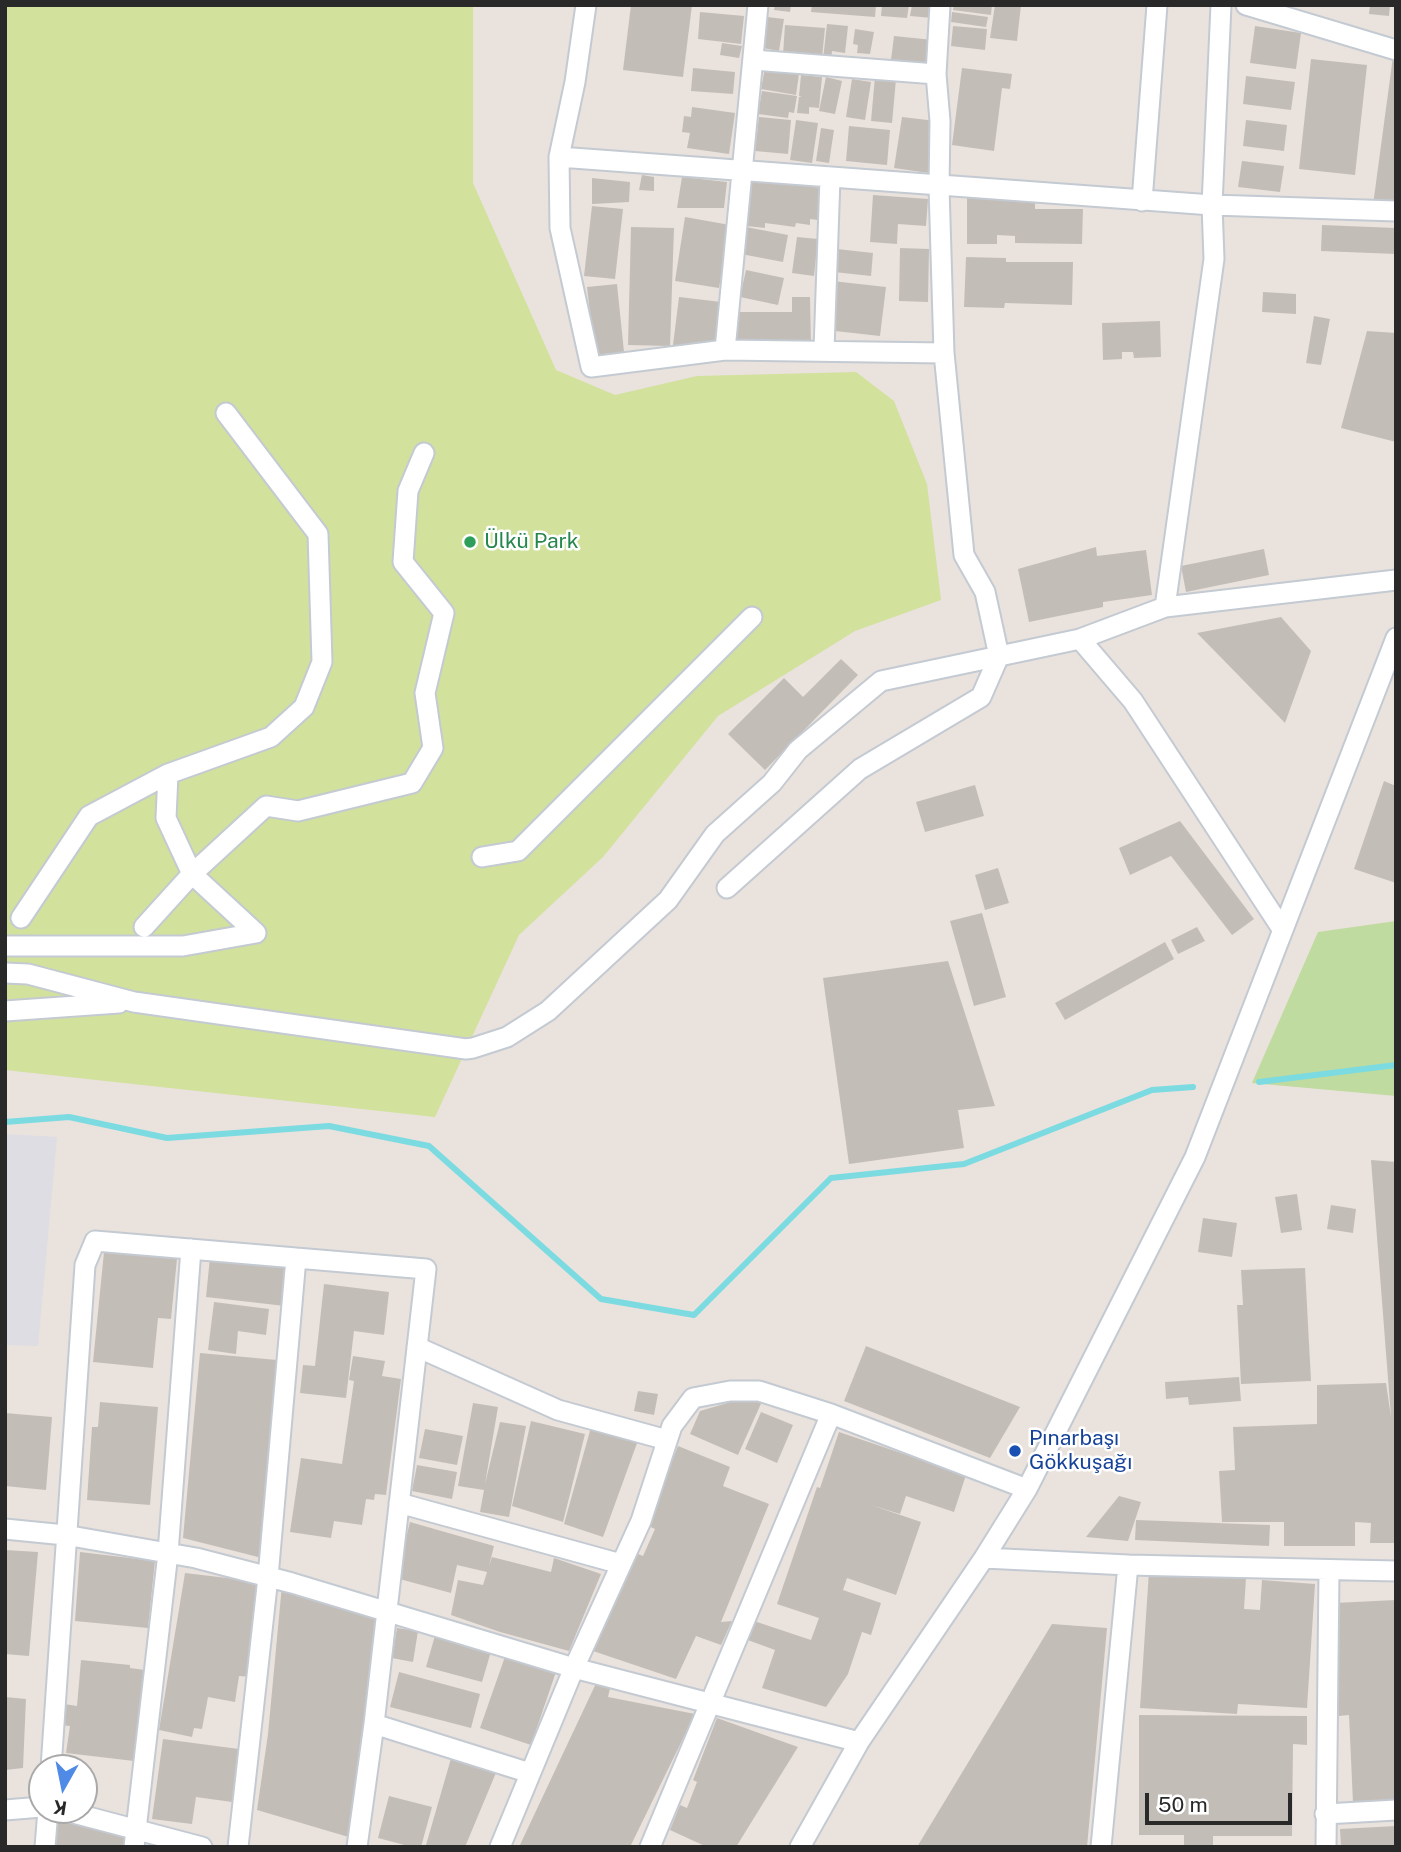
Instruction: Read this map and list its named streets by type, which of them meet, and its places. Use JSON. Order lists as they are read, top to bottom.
{
  "places": ["Ülkü Park", "Pınarbaşı Gökkuşağı"],
  "scale_bar": "50 m",
  "north": "bottom"
}
